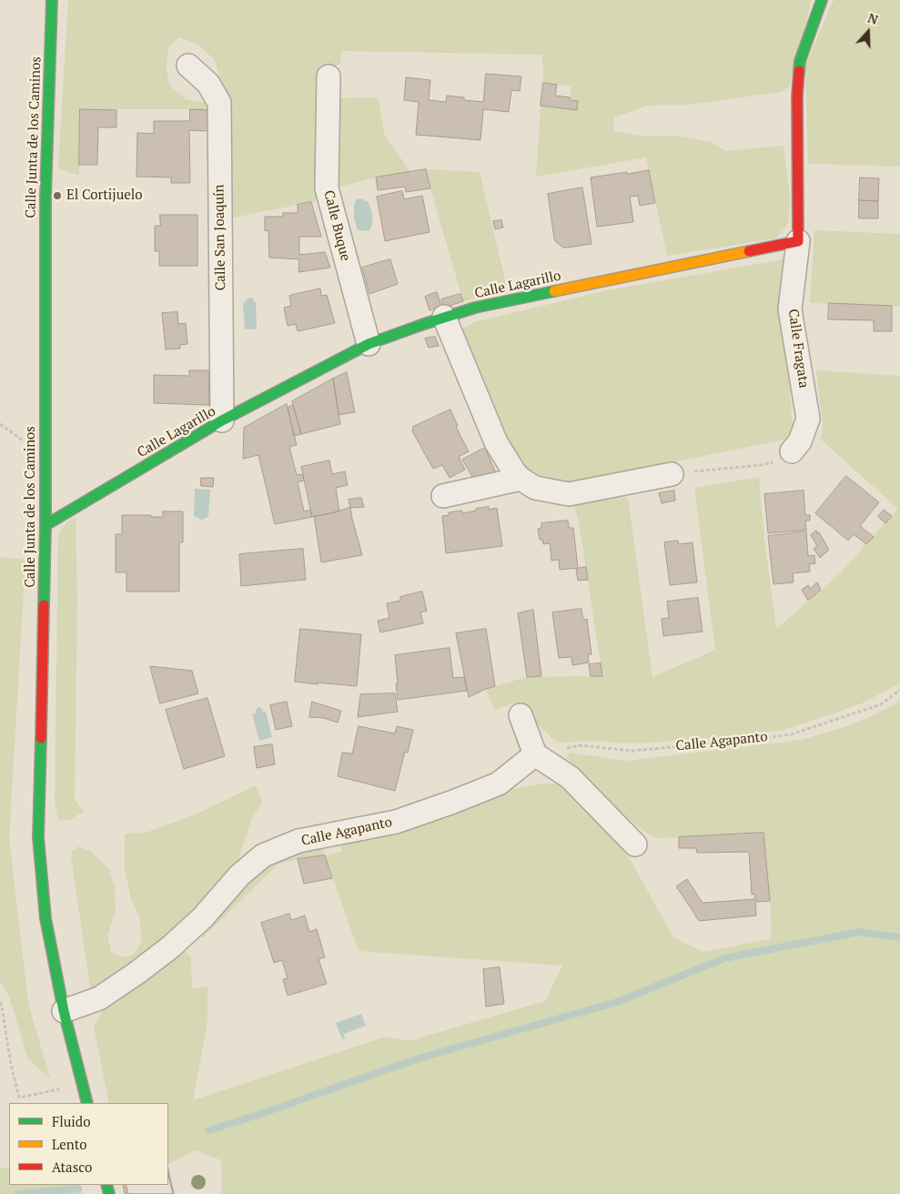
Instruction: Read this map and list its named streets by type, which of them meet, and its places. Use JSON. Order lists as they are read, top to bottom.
{
  "streets": {
    "main road": ["Calle Junta de los Caminos", "Calle Lagarillo"],
    "street": [
      "Calle Buque",
      "Calle San Joaquín",
      "Calle Fragata",
      "Calle Agapanto"
    ]
  },
  "crossings": [
    ["Calle Junta de los Caminos", "Calle Lagarillo"],
    ["Calle Junta de los Caminos", "Calle Agapanto"],
    ["Calle Buque", "Calle Lagarillo"],
    ["Calle San Joaquín", "Calle Lagarillo"],
    ["Calle Lagarillo", "Calle Fragata"]
  ],
  "places": ["El Cortijuelo"],
  "legend": ["Fluido", "Lento", "Atasco"],
  "north": "top"
}
